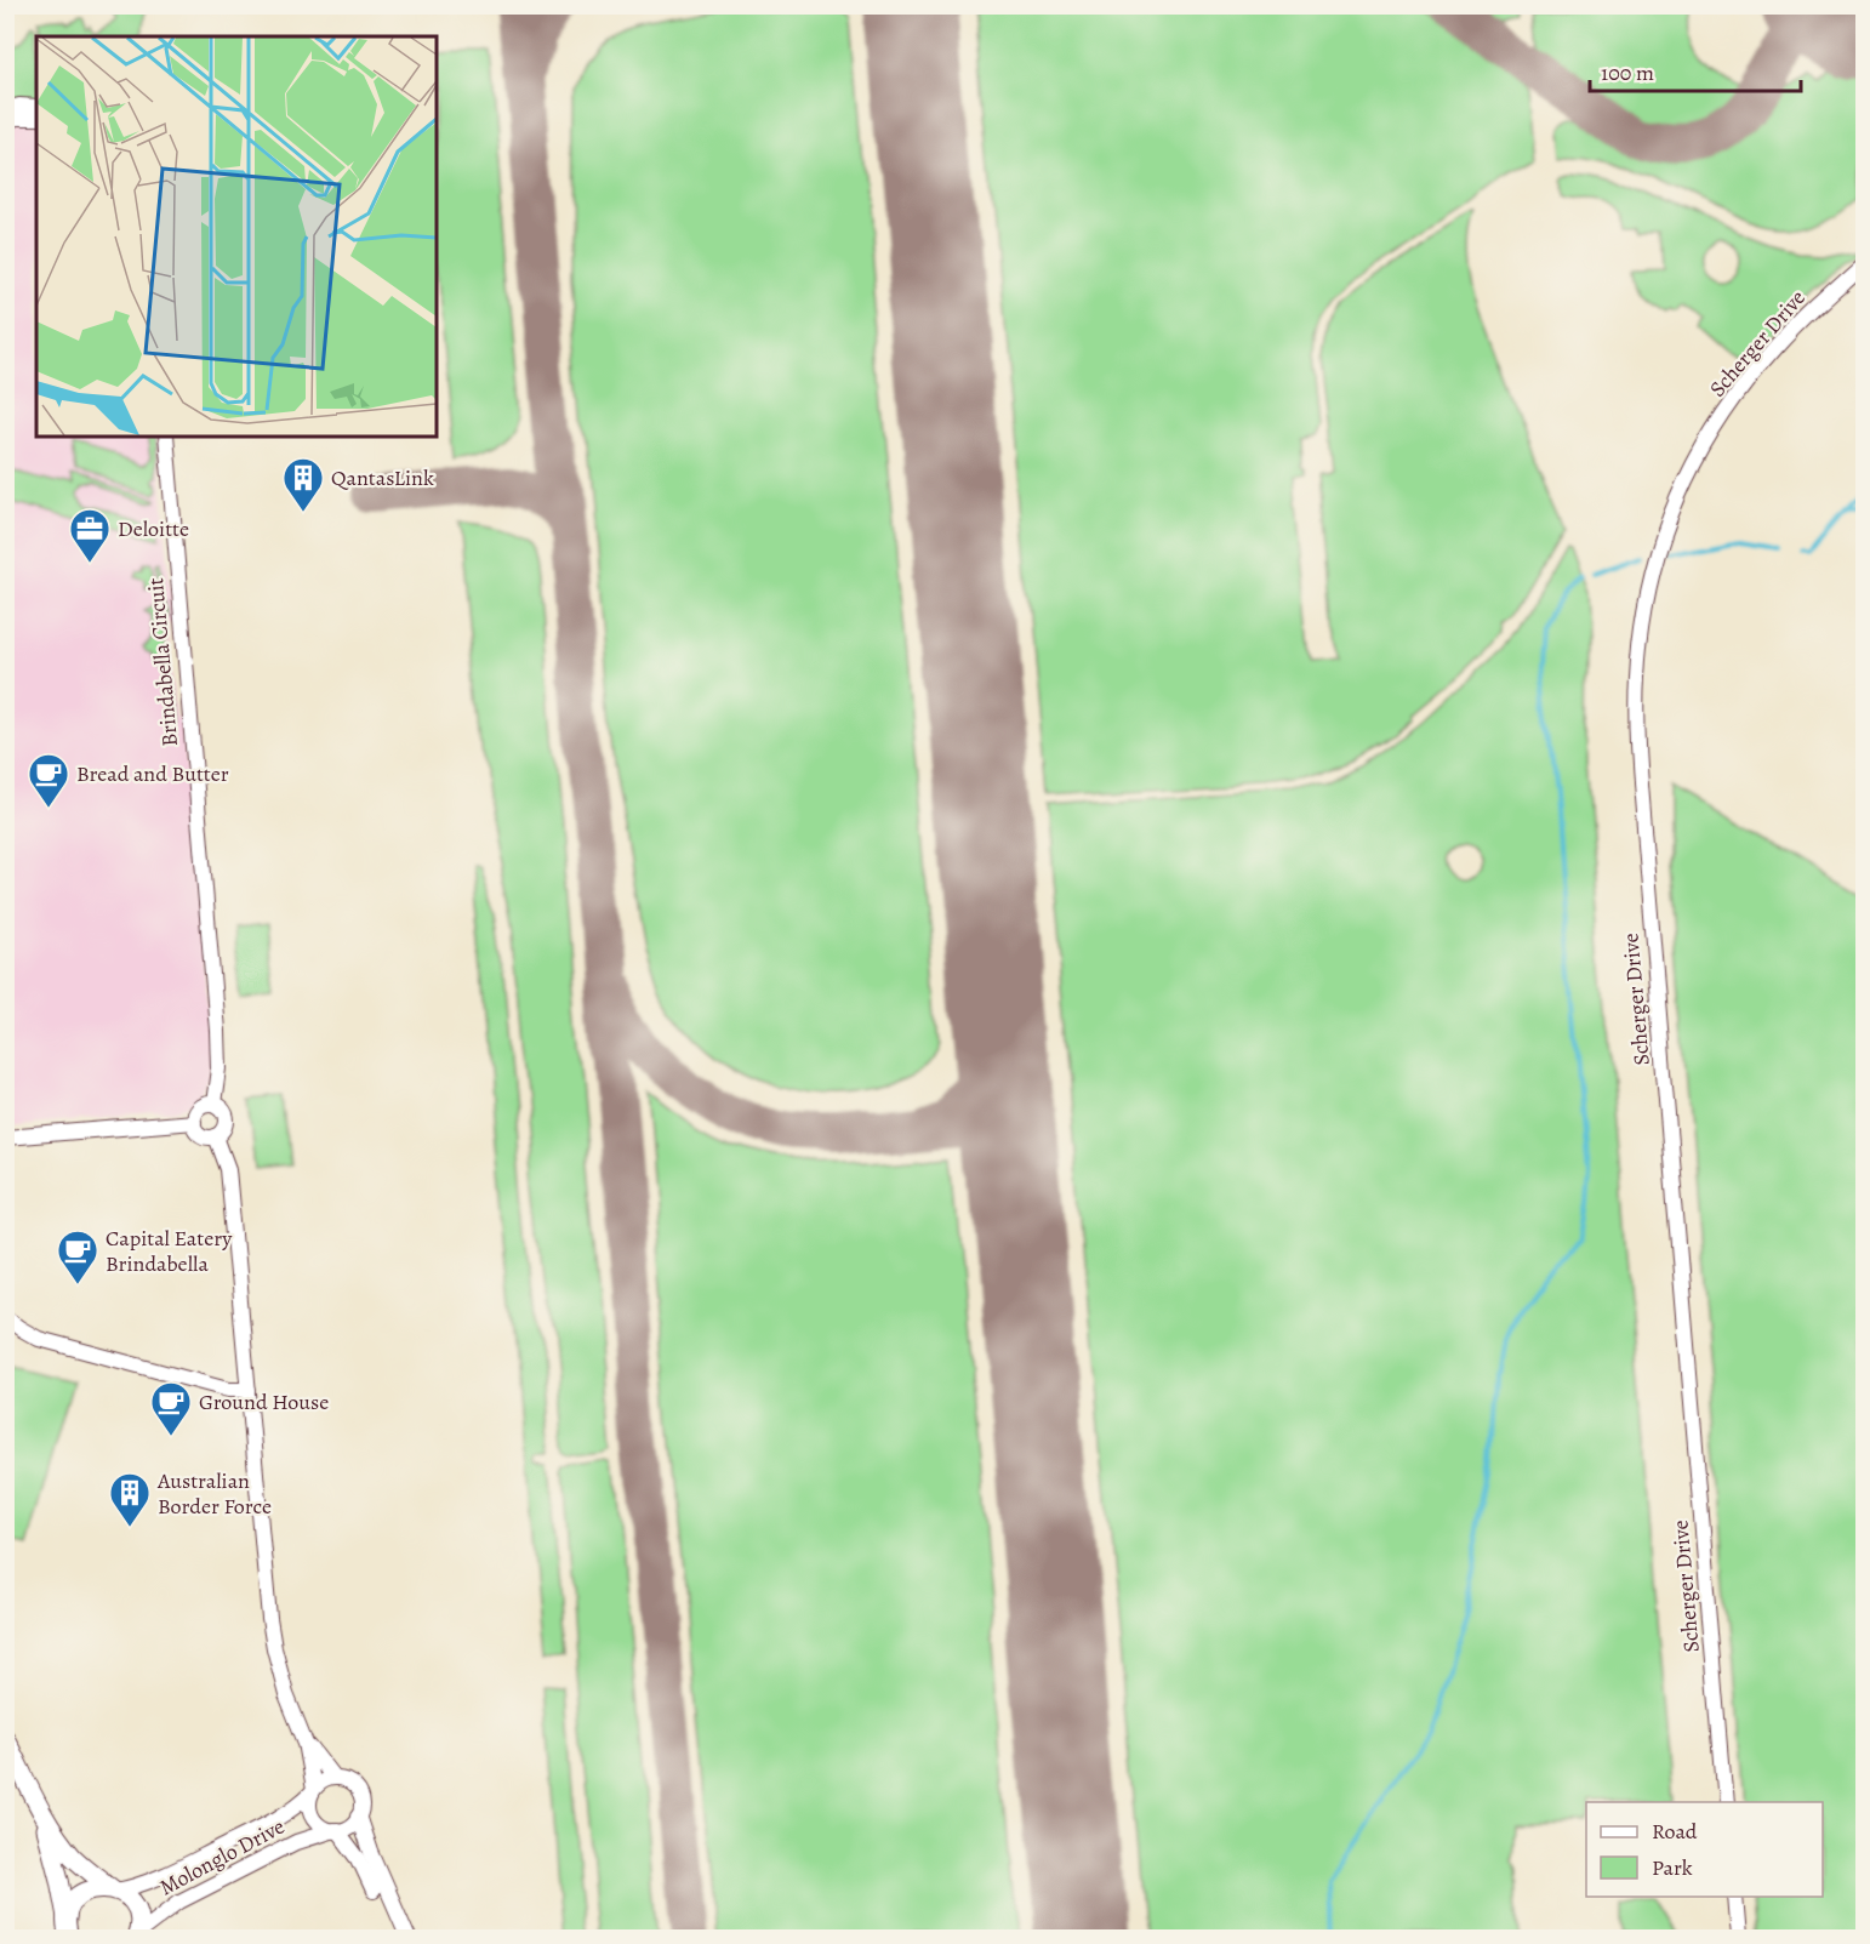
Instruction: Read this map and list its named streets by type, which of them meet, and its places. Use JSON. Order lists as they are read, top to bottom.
{
  "streets": {
    "street": ["Scherger Drive", "Brindabella Circuit", "Molonglo Drive"]
  },
  "places": {
    "building": ["QantasLink", "Australian Border Force"],
    "office": ["Deloitte"],
    "cafe": ["Bread and Butter", "Capital Eatery Brindabella", "Ground House"]
  },
  "legend": ["Road", "Park"],
  "scale_bar": "100 m"
}
